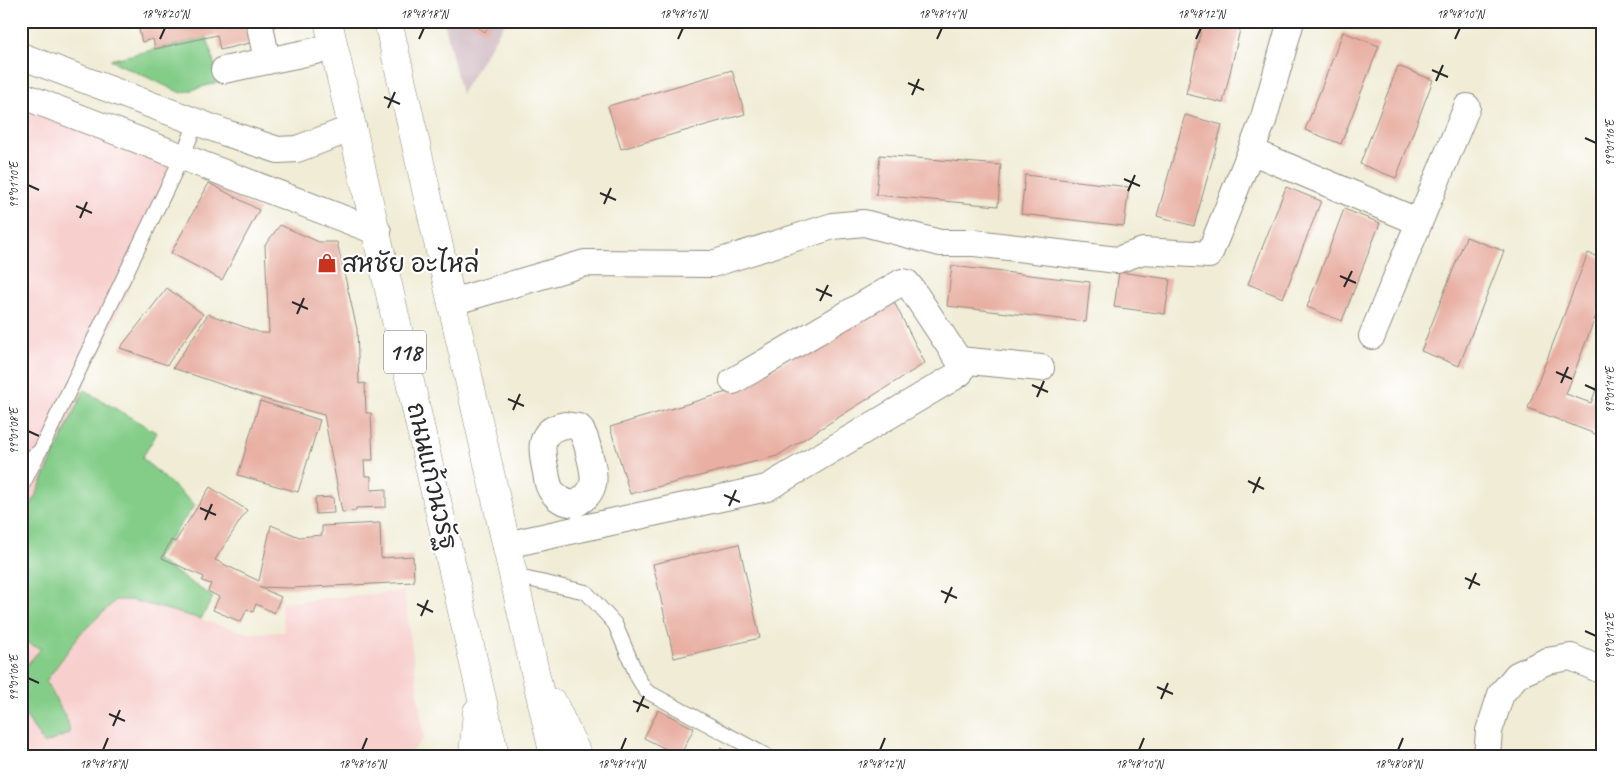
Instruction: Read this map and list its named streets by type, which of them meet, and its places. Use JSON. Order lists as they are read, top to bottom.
{
  "streets": {
    "main road": ["118", "ถนนแก้วนวรัฐ"]
  },
  "places": {
    "shop": ["สหชัย อะไหล่"]
  },
  "coordinates": [
    "18°48'20\"N",
    "18°48'18\"N",
    "18°48'16\"N",
    "18°48'14\"N",
    "18°48'12\"N",
    "18°48'10\"N",
    "99°01'16\"E",
    "99°01'10\"E",
    "99°01'14\"E",
    "99°01'08\"E",
    "99°01'12\"E",
    "99°01'06\"E",
    "18°48'08\"N"
  ]
}
